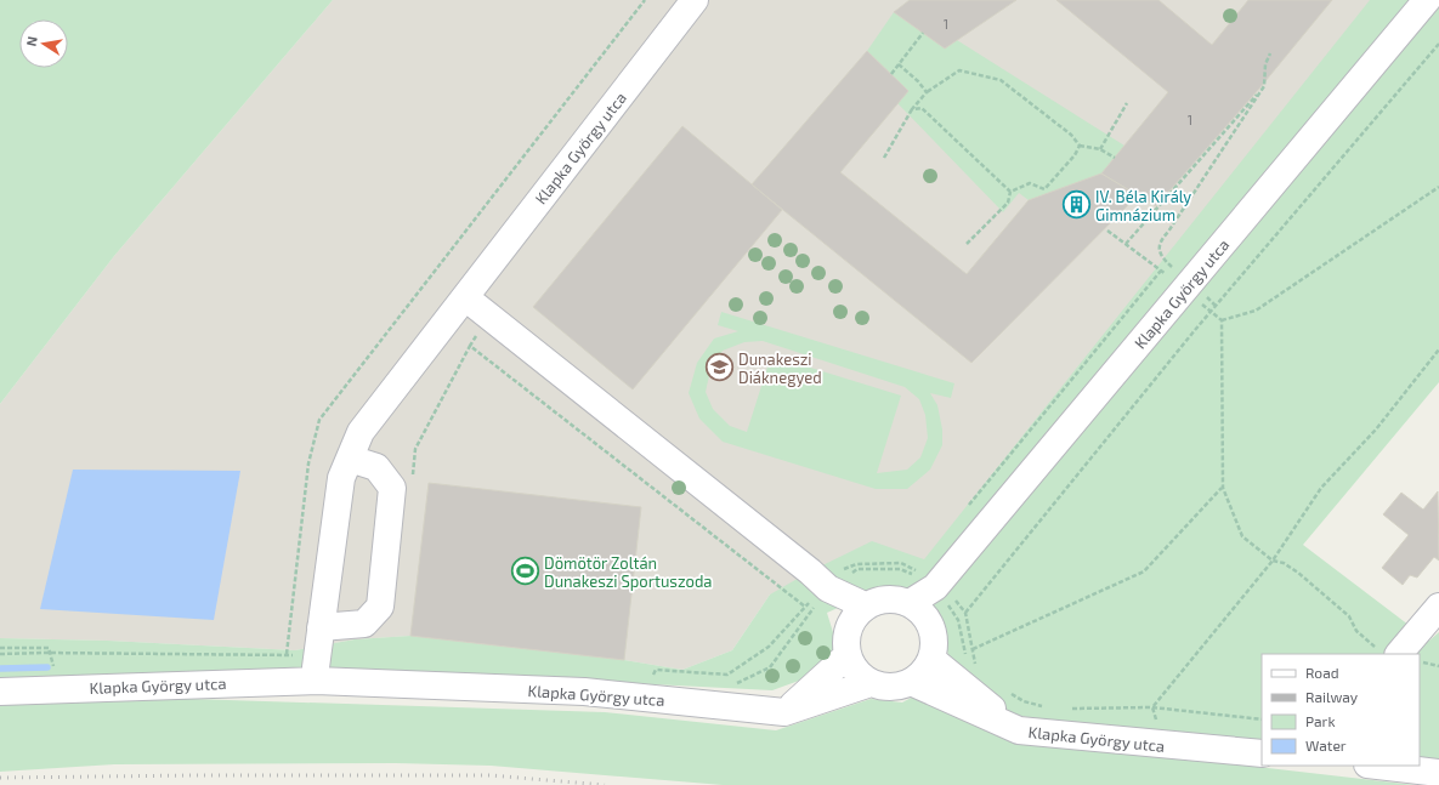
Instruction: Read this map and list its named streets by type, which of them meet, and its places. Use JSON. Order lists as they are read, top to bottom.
{
  "streets": {
    "street": ["Klapka György utca"]
  },
  "places": {
    "building": ["IV. Béla Király Gimnázium"],
    "school or university": ["Dunakeszi Diáknegyed"],
    "sports": ["Dömötör Zoltán Dunakeszi Sportuszoda"]
  },
  "house_numbers": ["1", "1"],
  "legend": [
    "Road",
    "Railway",
    "Park",
    "Water"
  ],
  "north": "left"
}
